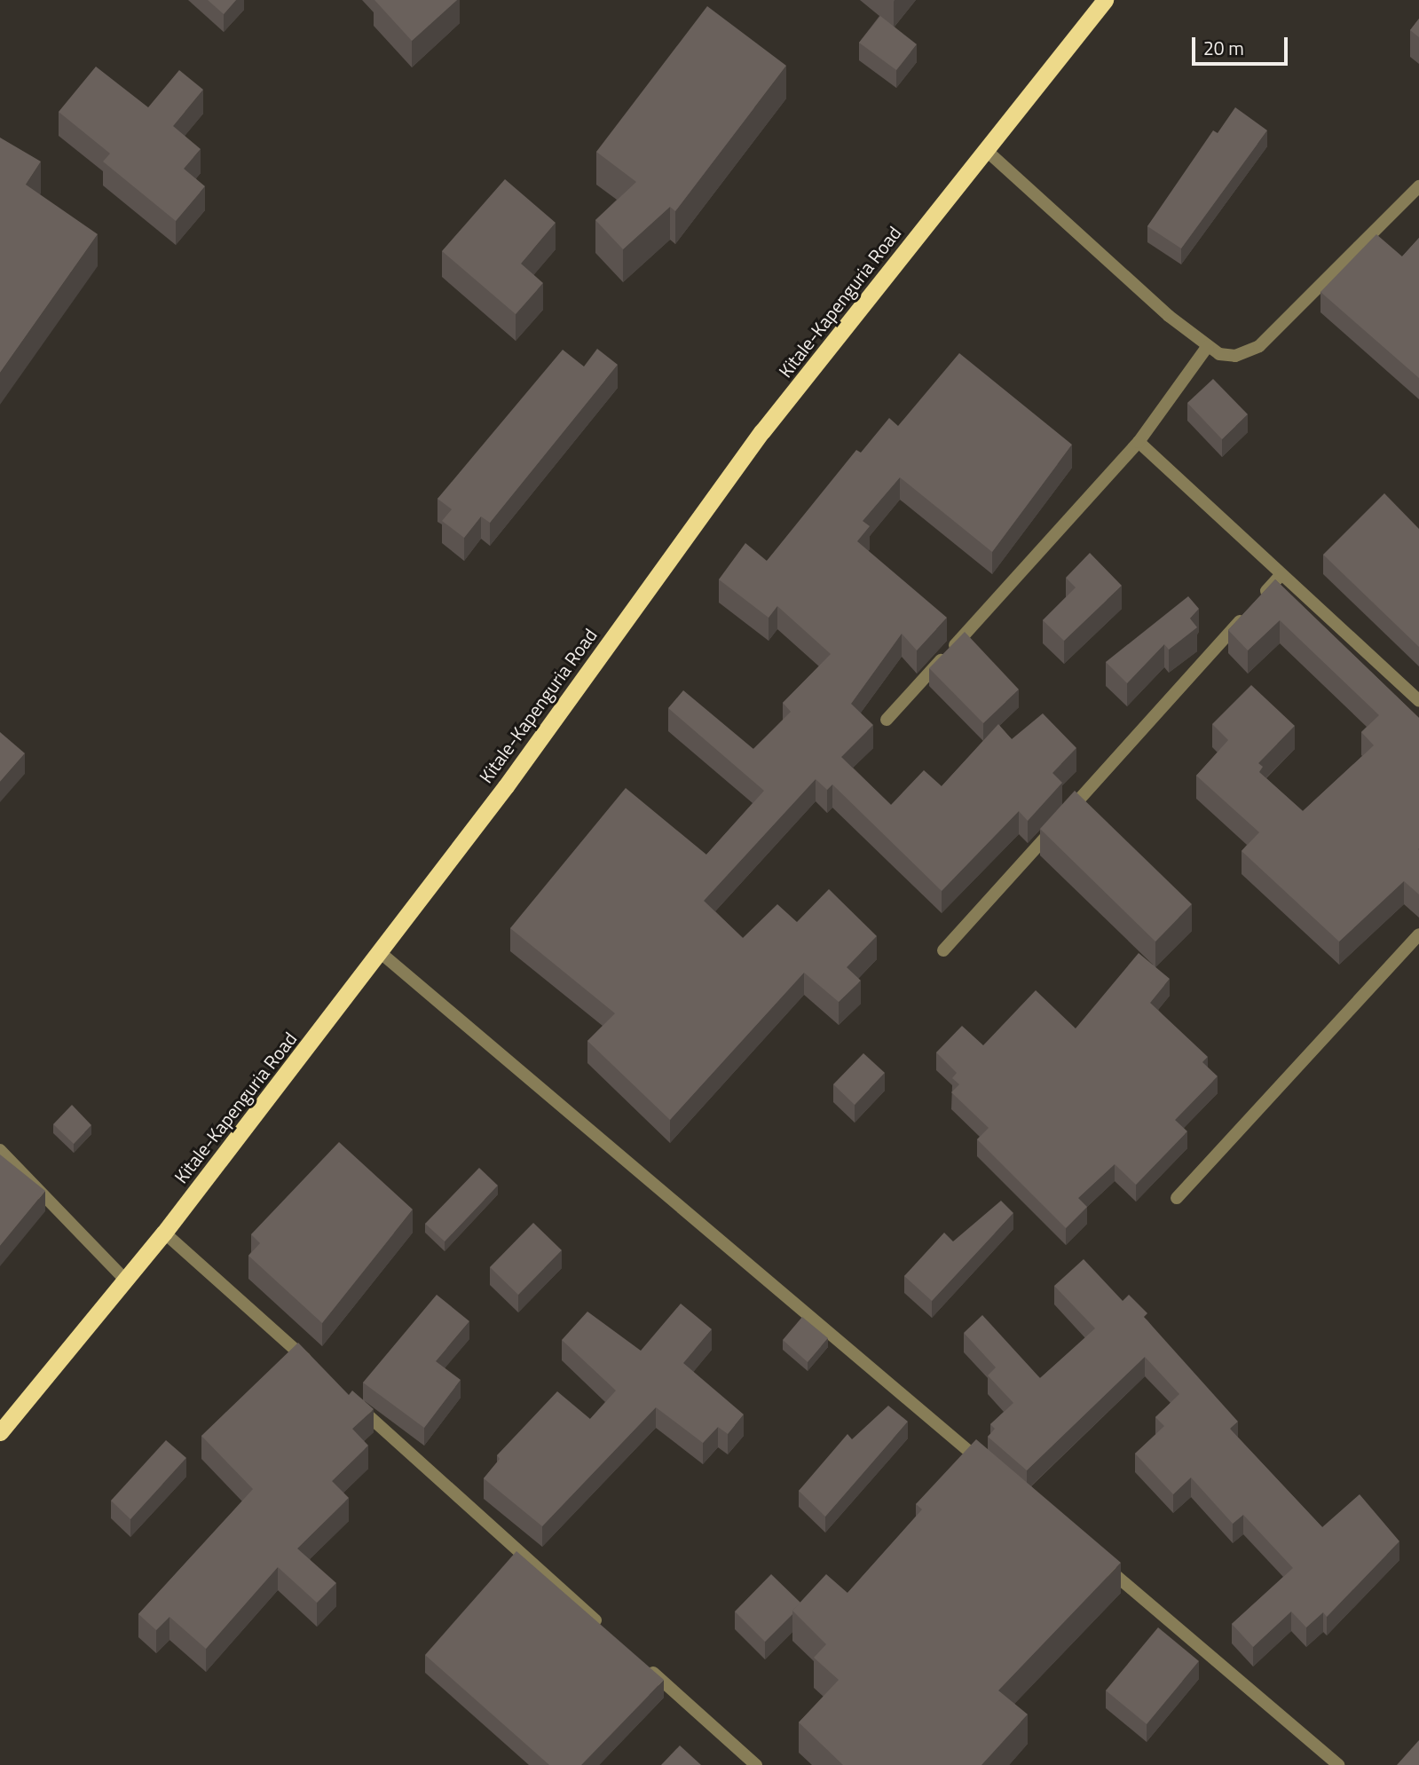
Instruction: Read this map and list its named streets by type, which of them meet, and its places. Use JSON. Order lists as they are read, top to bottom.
{
  "streets": {
    "highway": ["Kitale-Kapenguria Road"]
  },
  "scale_bar": "20 m"
}
